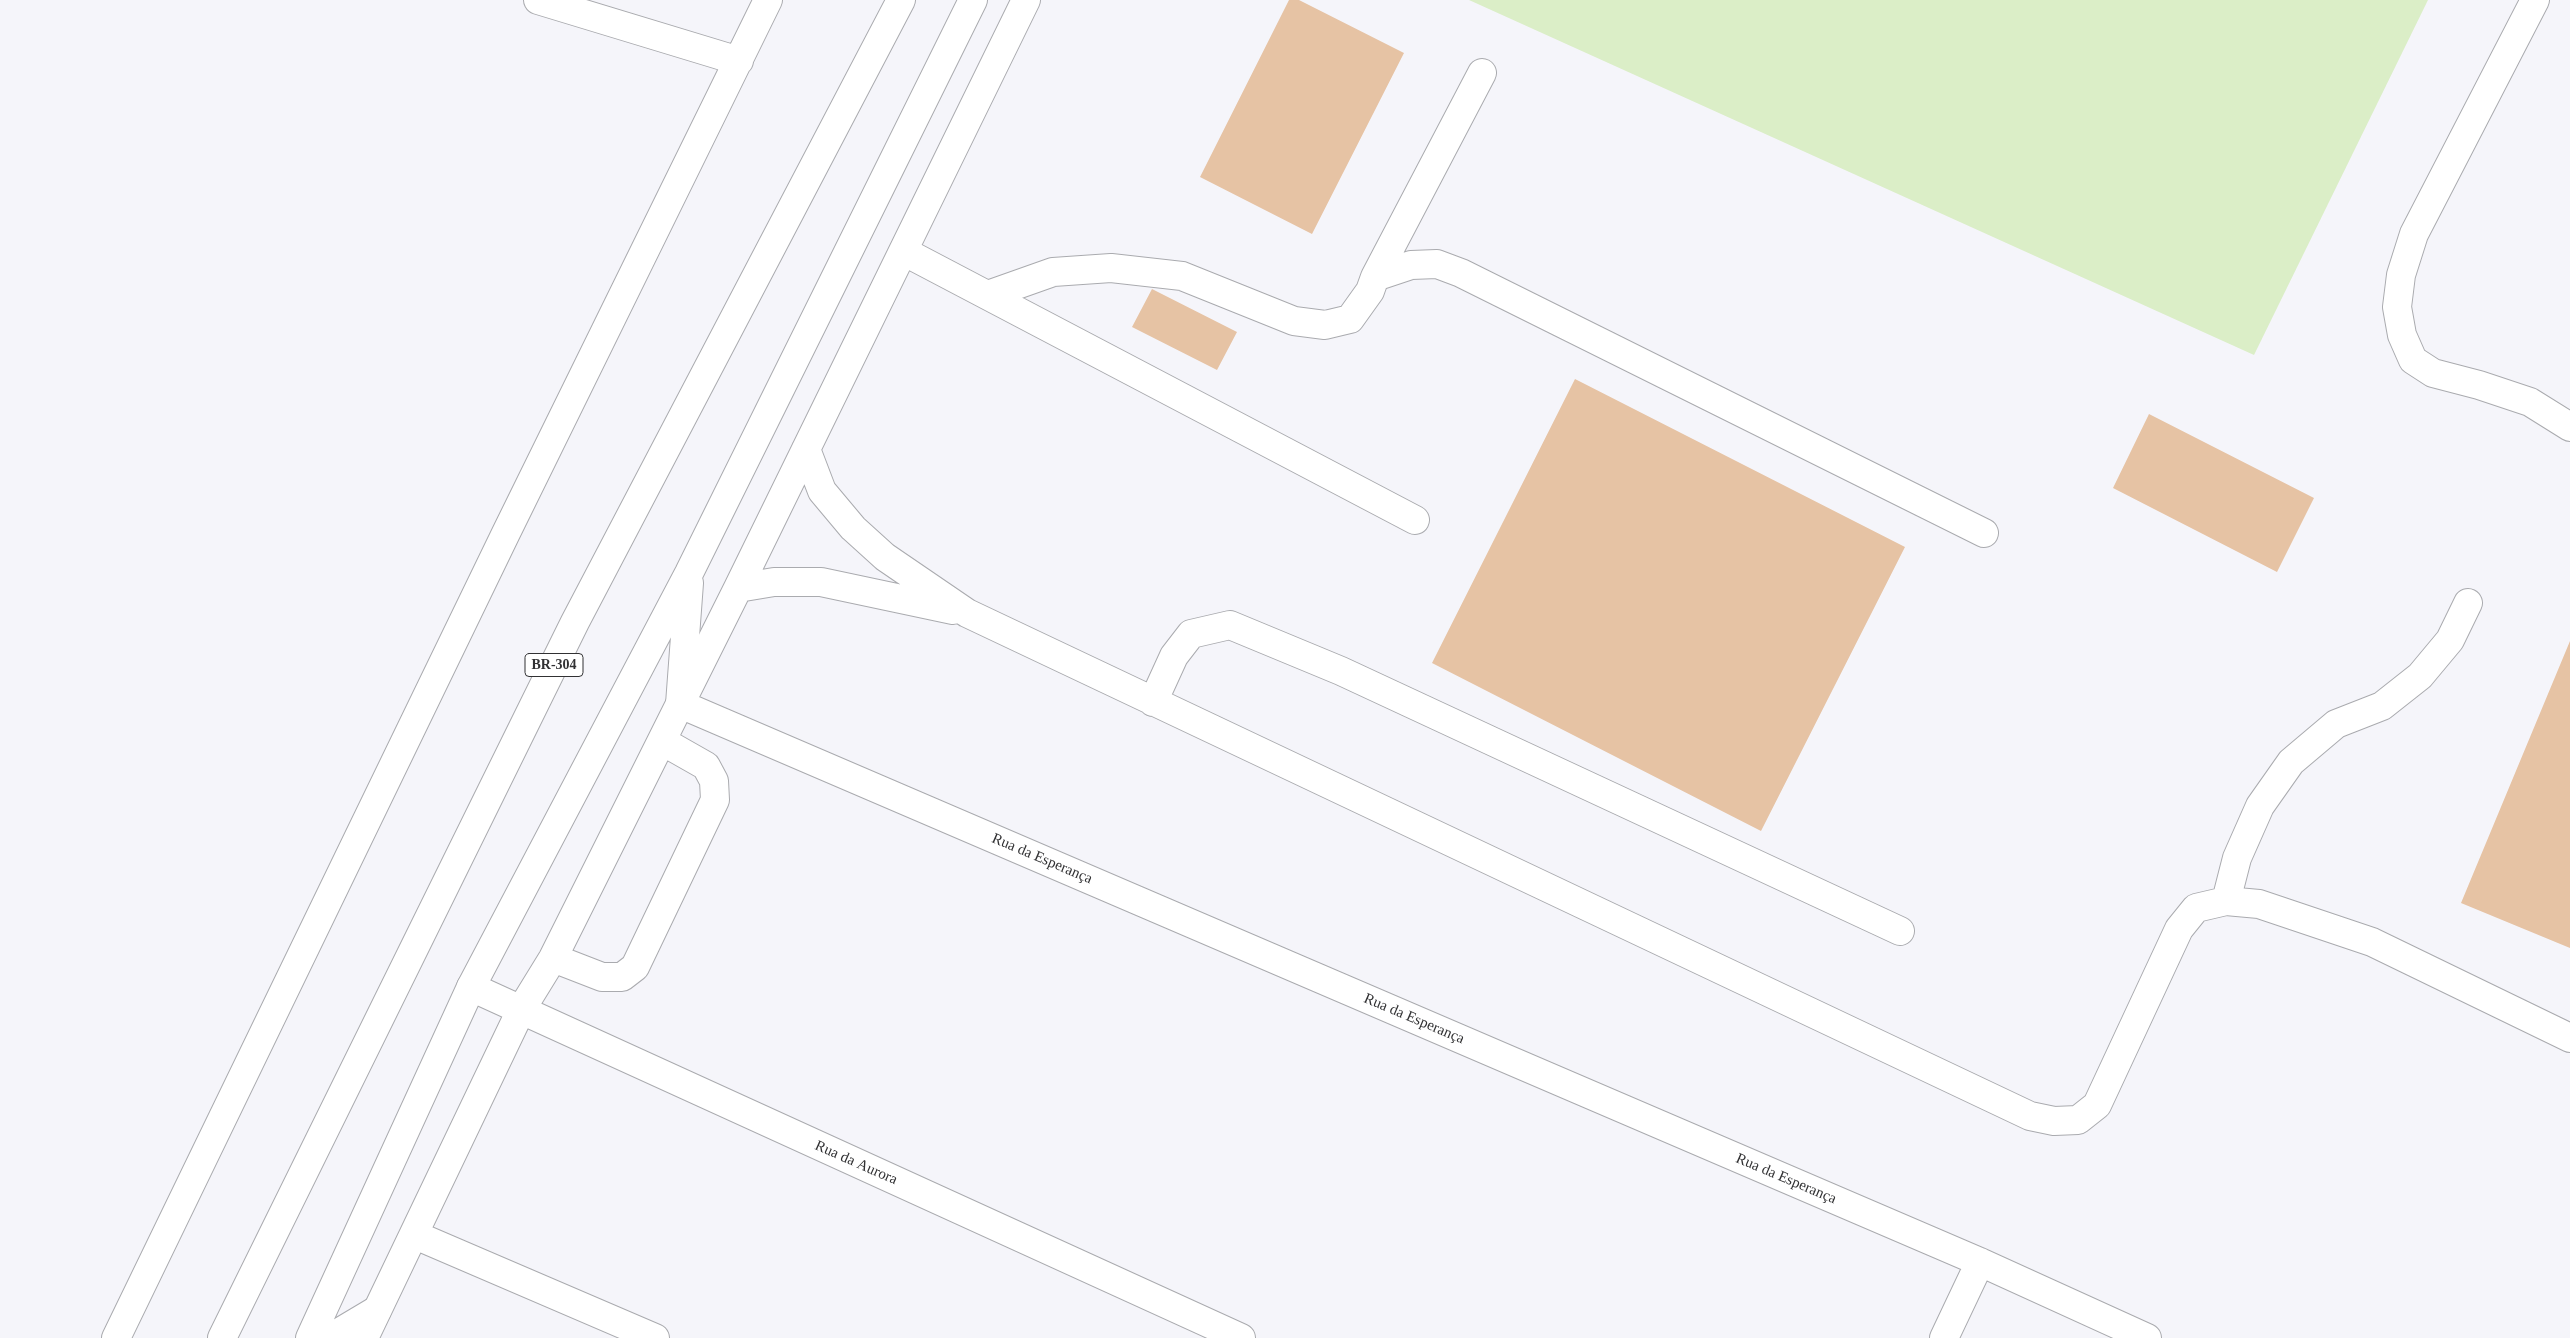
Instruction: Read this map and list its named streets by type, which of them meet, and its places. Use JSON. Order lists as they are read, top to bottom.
{
  "streets": {
    "main road": ["BR-304", "Rua da Esperança", "Rua da Aurora"]
  }
}
